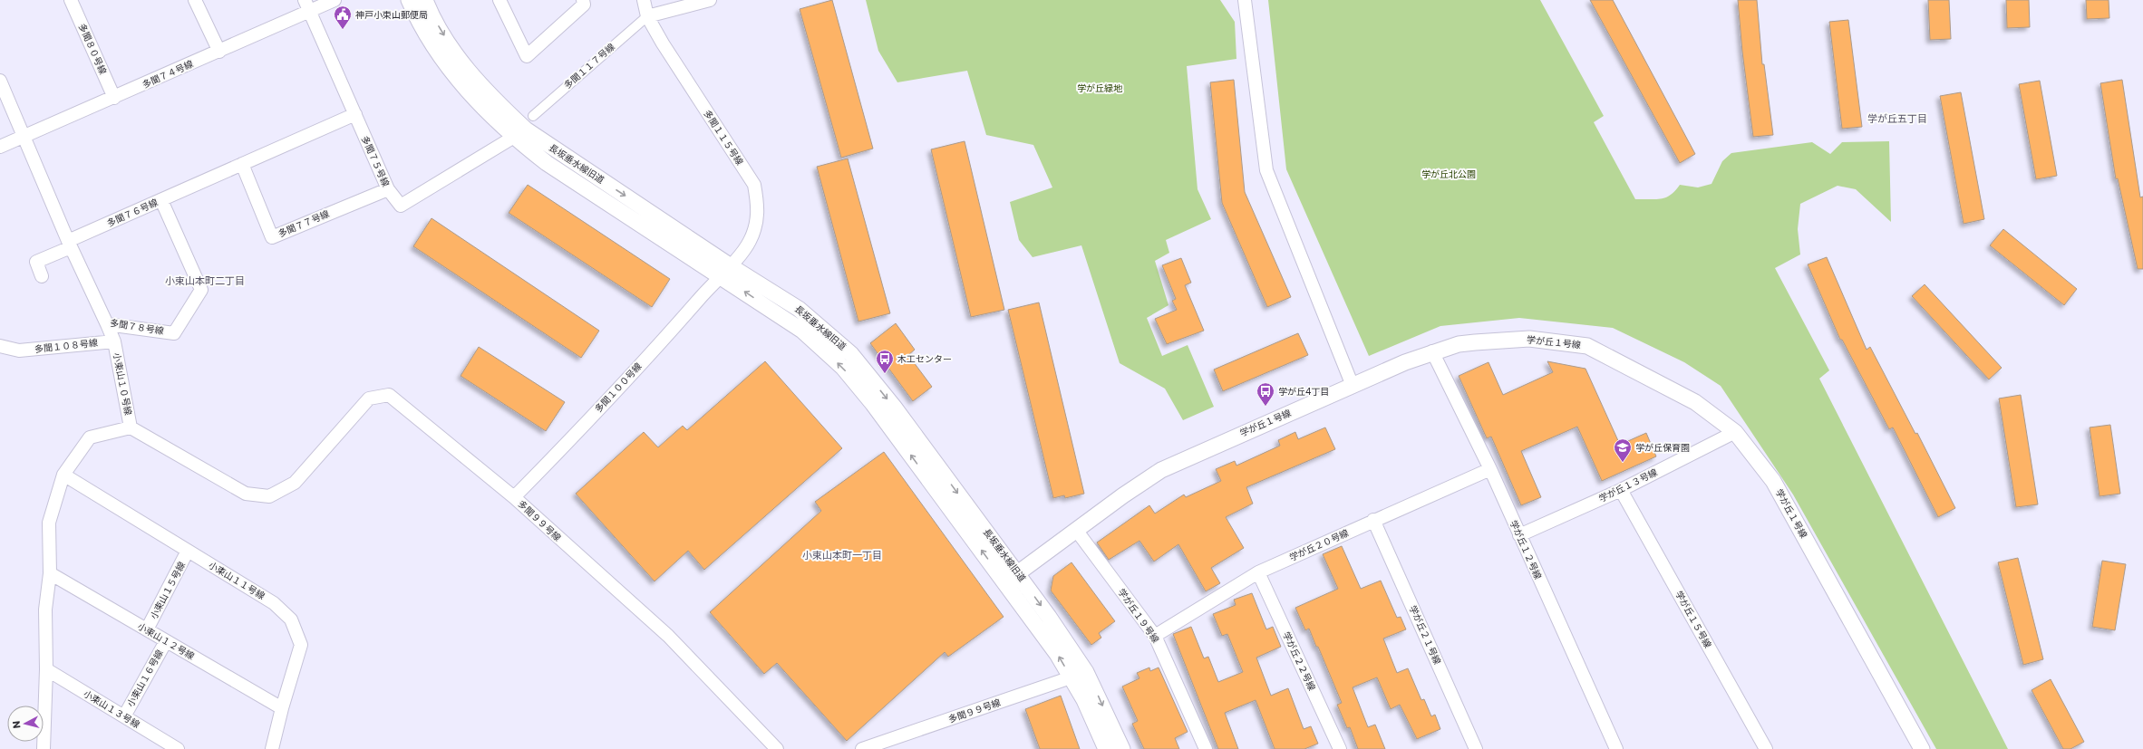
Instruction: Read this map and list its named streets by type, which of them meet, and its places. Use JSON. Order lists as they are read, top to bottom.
{
  "streets": {
    "street": [
      "多聞８０号線",
      "多聞１１７号線",
      "多聞７４号線",
      "多聞１１５号線",
      "多聞７５号線",
      "長坂垂水線旧道",
      "多聞７６号線",
      "多聞７７号線",
      "多聞７８号線",
      "学が丘１号線",
      "多聞１０８号線",
      "小束山１０号線",
      "多聞１００号線",
      "学が丘１３号線",
      "多聞９９号線",
      "学が丘２０号線",
      "学が丘１２号線",
      "小束山１１号線",
      "小束山１５号線",
      "学が丘１９号線",
      "学が丘１５号線",
      "学が丘２１号線",
      "小束山１２号線",
      "学が丘２２号線",
      "小束山１６号線",
      "小束山１３号線"
    ]
  },
  "crossings": [
    ["多聞８０号線", "多聞７４号線"],
    ["多聞１１７号線", "多聞１１５号線"],
    ["多聞１１７号線", "多聞７５号線"],
    ["多聞１１７号線", "長坂垂水線旧道"],
    ["多聞７４号線", "多聞７５号線"],
    ["多聞１１５号線", "長坂垂水線旧道"],
    ["多聞１１５号線", "多聞１００号線"],
    ["多聞７５号線", "長坂垂水線旧道"],
    ["多聞７５号線", "多聞７６号線"],
    ["多聞７５号線", "多聞７７号線"],
    ["長坂垂水線旧道", "学が丘１号線"],
    ["長坂垂水線旧道", "多聞１００号線"],
    ["長坂垂水線旧道", "多聞９９号線"],
    ["多聞７６号線", "多聞７７号線"],
    ["多聞７６号線", "多聞７８号線"],
    ["学が丘１号線", "学が丘１３号線"],
    ["学が丘１号線", "学が丘１２号線"],
    ["学が丘１号線", "学が丘１９号線"],
    ["多聞１０８号線", "小束山１０号線"],
    ["小束山１０号線", "多聞９９号線"],
    ["多聞１００号線", "多聞９９号線"],
    ["学が丘１３号線", "学が丘１２号線"],
    ["学が丘１３号線", "学が丘１５号線"],
    ["学が丘２０号線", "学が丘１２号線"],
    ["学が丘２０号線", "学が丘１９号線"],
    ["学が丘２０号線", "学が丘２１号線"],
    ["学が丘２０号線", "学が丘２２号線"],
    ["小束山１１号線", "小束山１５号線"],
    ["小束山１１号線", "小束山１２号線"],
    ["小束山１５号線", "小束山１２号線"],
    ["小束山１２号線", "小束山１６号線"],
    ["小束山１６号線", "小束山１３号線"]
  ],
  "districts": ["学が丘五丁目", "小束山本町二丁目", "小束山本町一丁目"],
  "parks": ["学が丘緑地", "学が丘北公園"],
  "places": {
    "public building": ["神戸小束山郵便局"],
    "bus stop": ["木工センター", "学が丘4丁目"],
    "school or university": ["学が丘保育園"]
  },
  "north": "left"
}
